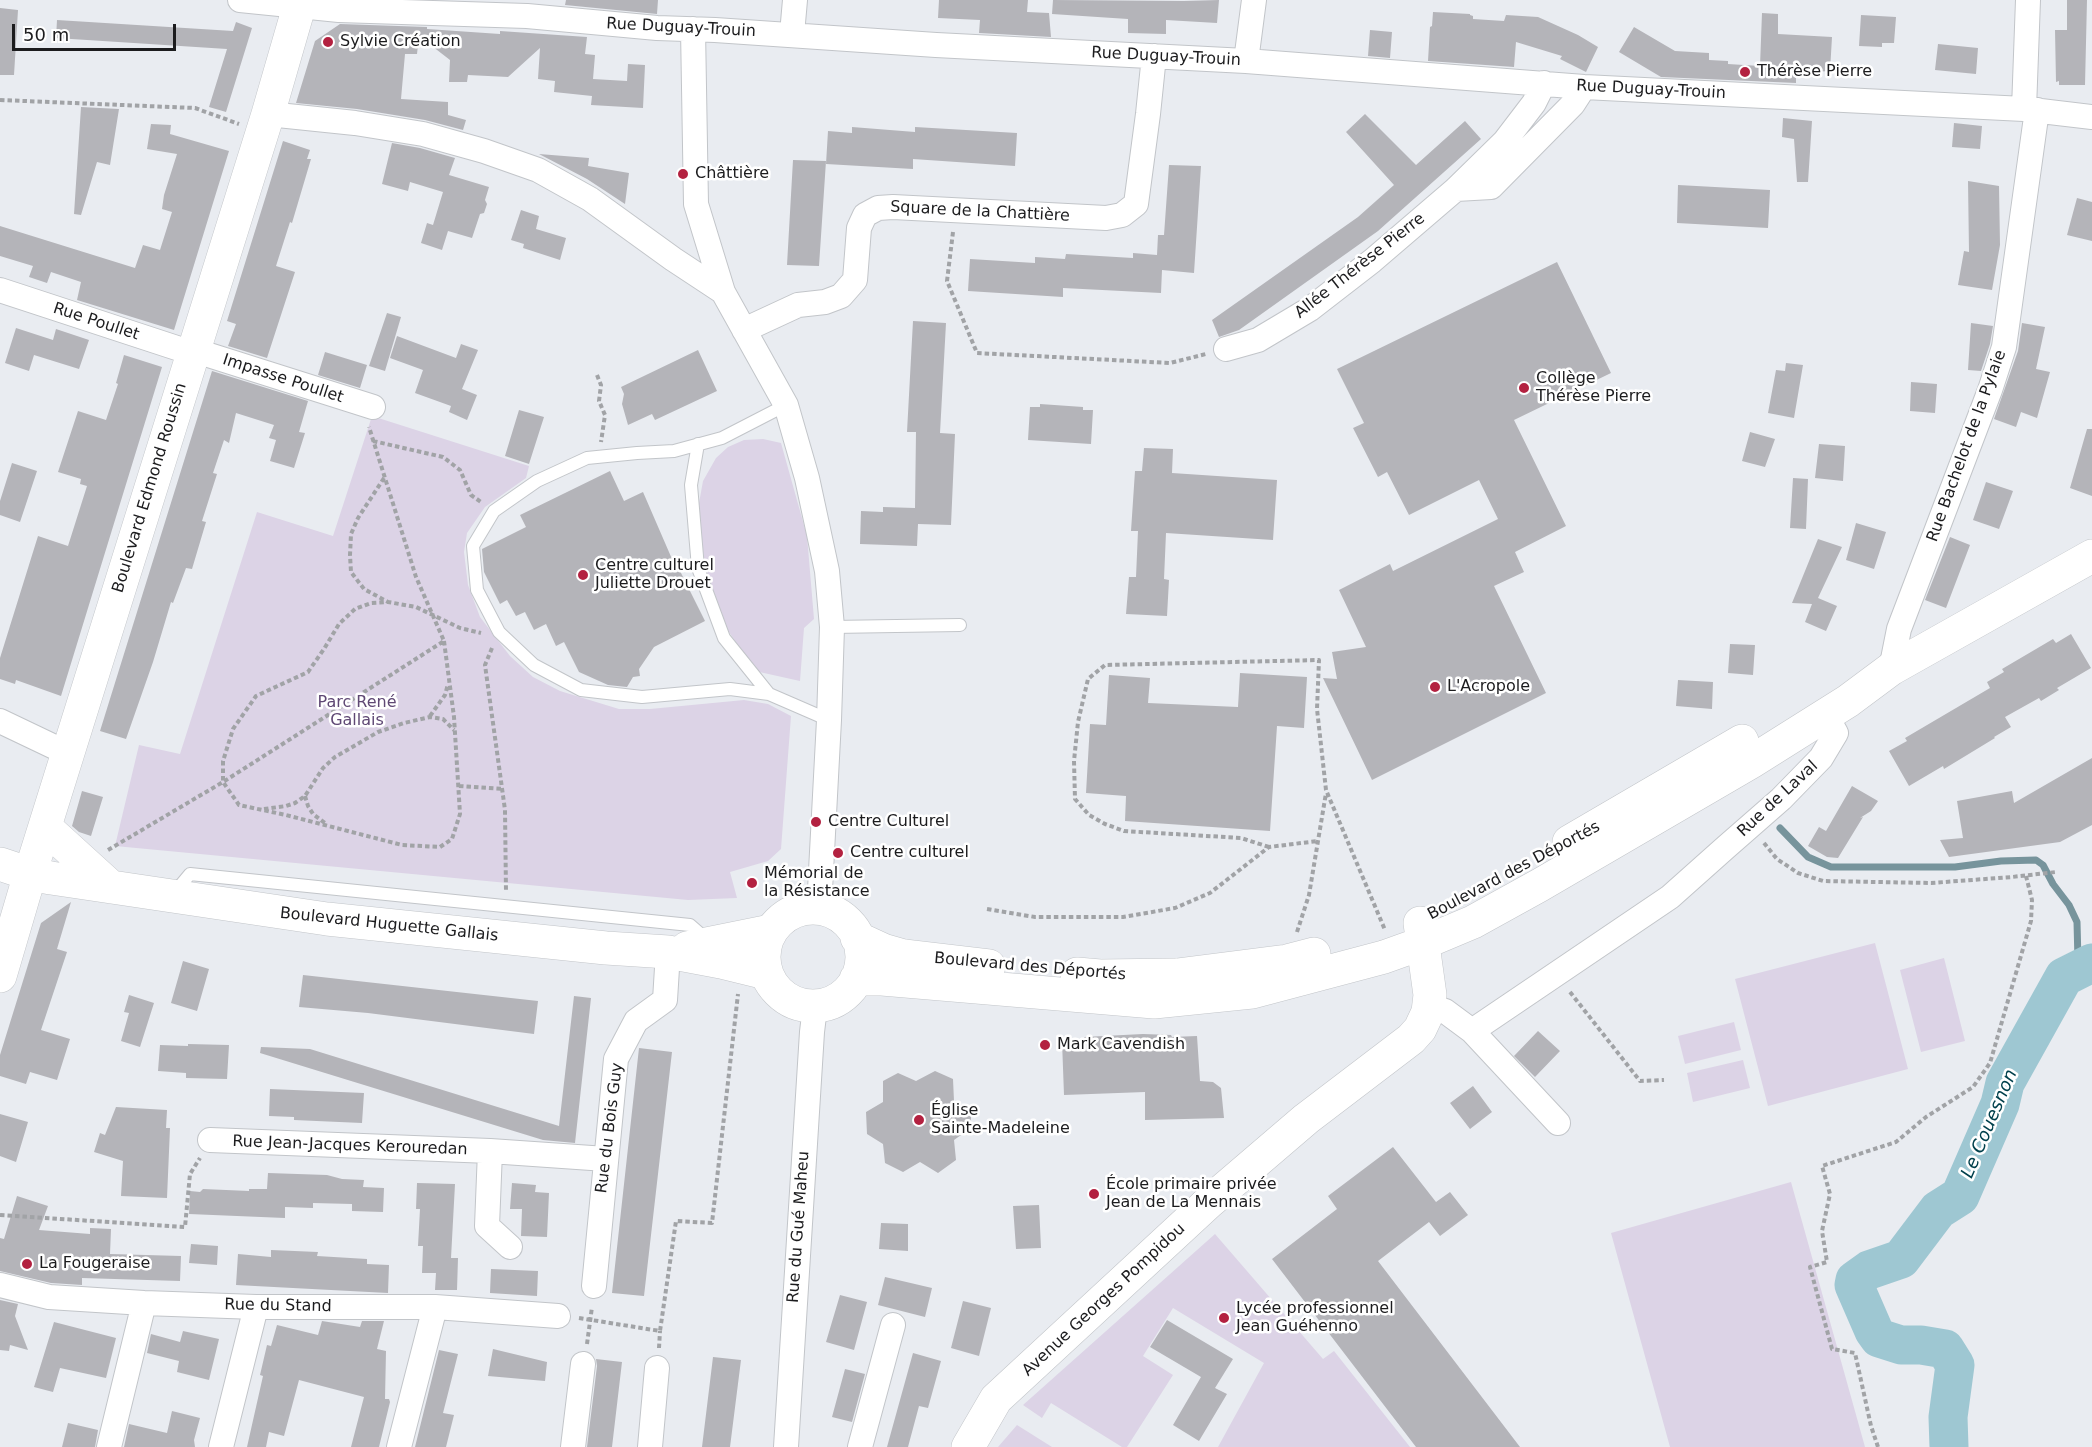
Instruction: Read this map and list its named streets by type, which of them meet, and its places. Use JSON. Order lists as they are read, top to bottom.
{
  "streets": {
    "street": [
      "Rue Duguay-Trouin",
      "Square de la Chattière",
      "Allée Thérèse Pierre",
      "Rue Poullet",
      "Impasse Poullet",
      "Rue Bachelot de la Pylaie",
      "Boulevard Edmond Roussin",
      "Rue de Laval",
      "Boulevard des Déportés",
      "Boulevard Huguette Gallais",
      "Rue du Bois Guy",
      "Rue Jean-Jacques Kerouredan",
      "Rue du Gué Maheu",
      "Avenue Georges Pompidou",
      "Rue du Stand"
    ]
  },
  "crossings": [
    ["Rue Duguay-Trouin", "Square de la Chattière"],
    ["Rue Duguay-Trouin", "Allée Thérèse Pierre"],
    ["Rue Duguay-Trouin", "Rue Bachelot de la Pylaie"],
    ["Rue Duguay-Trouin", "Boulevard Edmond Roussin"],
    ["Rue Poullet", "Impasse Poullet"],
    ["Rue Poullet", "Boulevard Edmond Roussin"],
    ["Impasse Poullet", "Boulevard Edmond Roussin"],
    ["Rue Bachelot de la Pylaie", "Boulevard des Déportés"],
    ["Boulevard Edmond Roussin", "Boulevard Huguette Gallais"],
    ["Rue de Laval", "Boulevard des Déportés"],
    ["Boulevard des Déportés", "Boulevard Huguette Gallais"],
    ["Boulevard des Déportés", "Rue du Gué Maheu"],
    ["Boulevard des Déportés", "Avenue Georges Pompidou"],
    ["Boulevard Huguette Gallais", "Rue du Bois Guy"],
    ["Boulevard Huguette Gallais", "Rue du Gué Maheu"],
    ["Rue du Bois Guy", "Rue Jean-Jacques Kerouredan"]
  ],
  "water": ["Le Couesnon"],
  "parks": ["Parc René Gallais"],
  "places": [
    "Sylvie Création",
    "Thérèse Pierre",
    "Châttière",
    "Collège Thérèse Pierre",
    "Centre culturel Juliette Drouet",
    "L'Acropole",
    "Centre Culturel",
    "Centre culturel",
    "Mémorial de la Résistance",
    "Mark Cavendish",
    "Église Sainte-Madeleine",
    "École primaire privée Jean de La Mennais",
    "La Fougeraise",
    "Lycée professionnel Jean Guéhenno"
  ],
  "scale_bar": "50 m"
}
